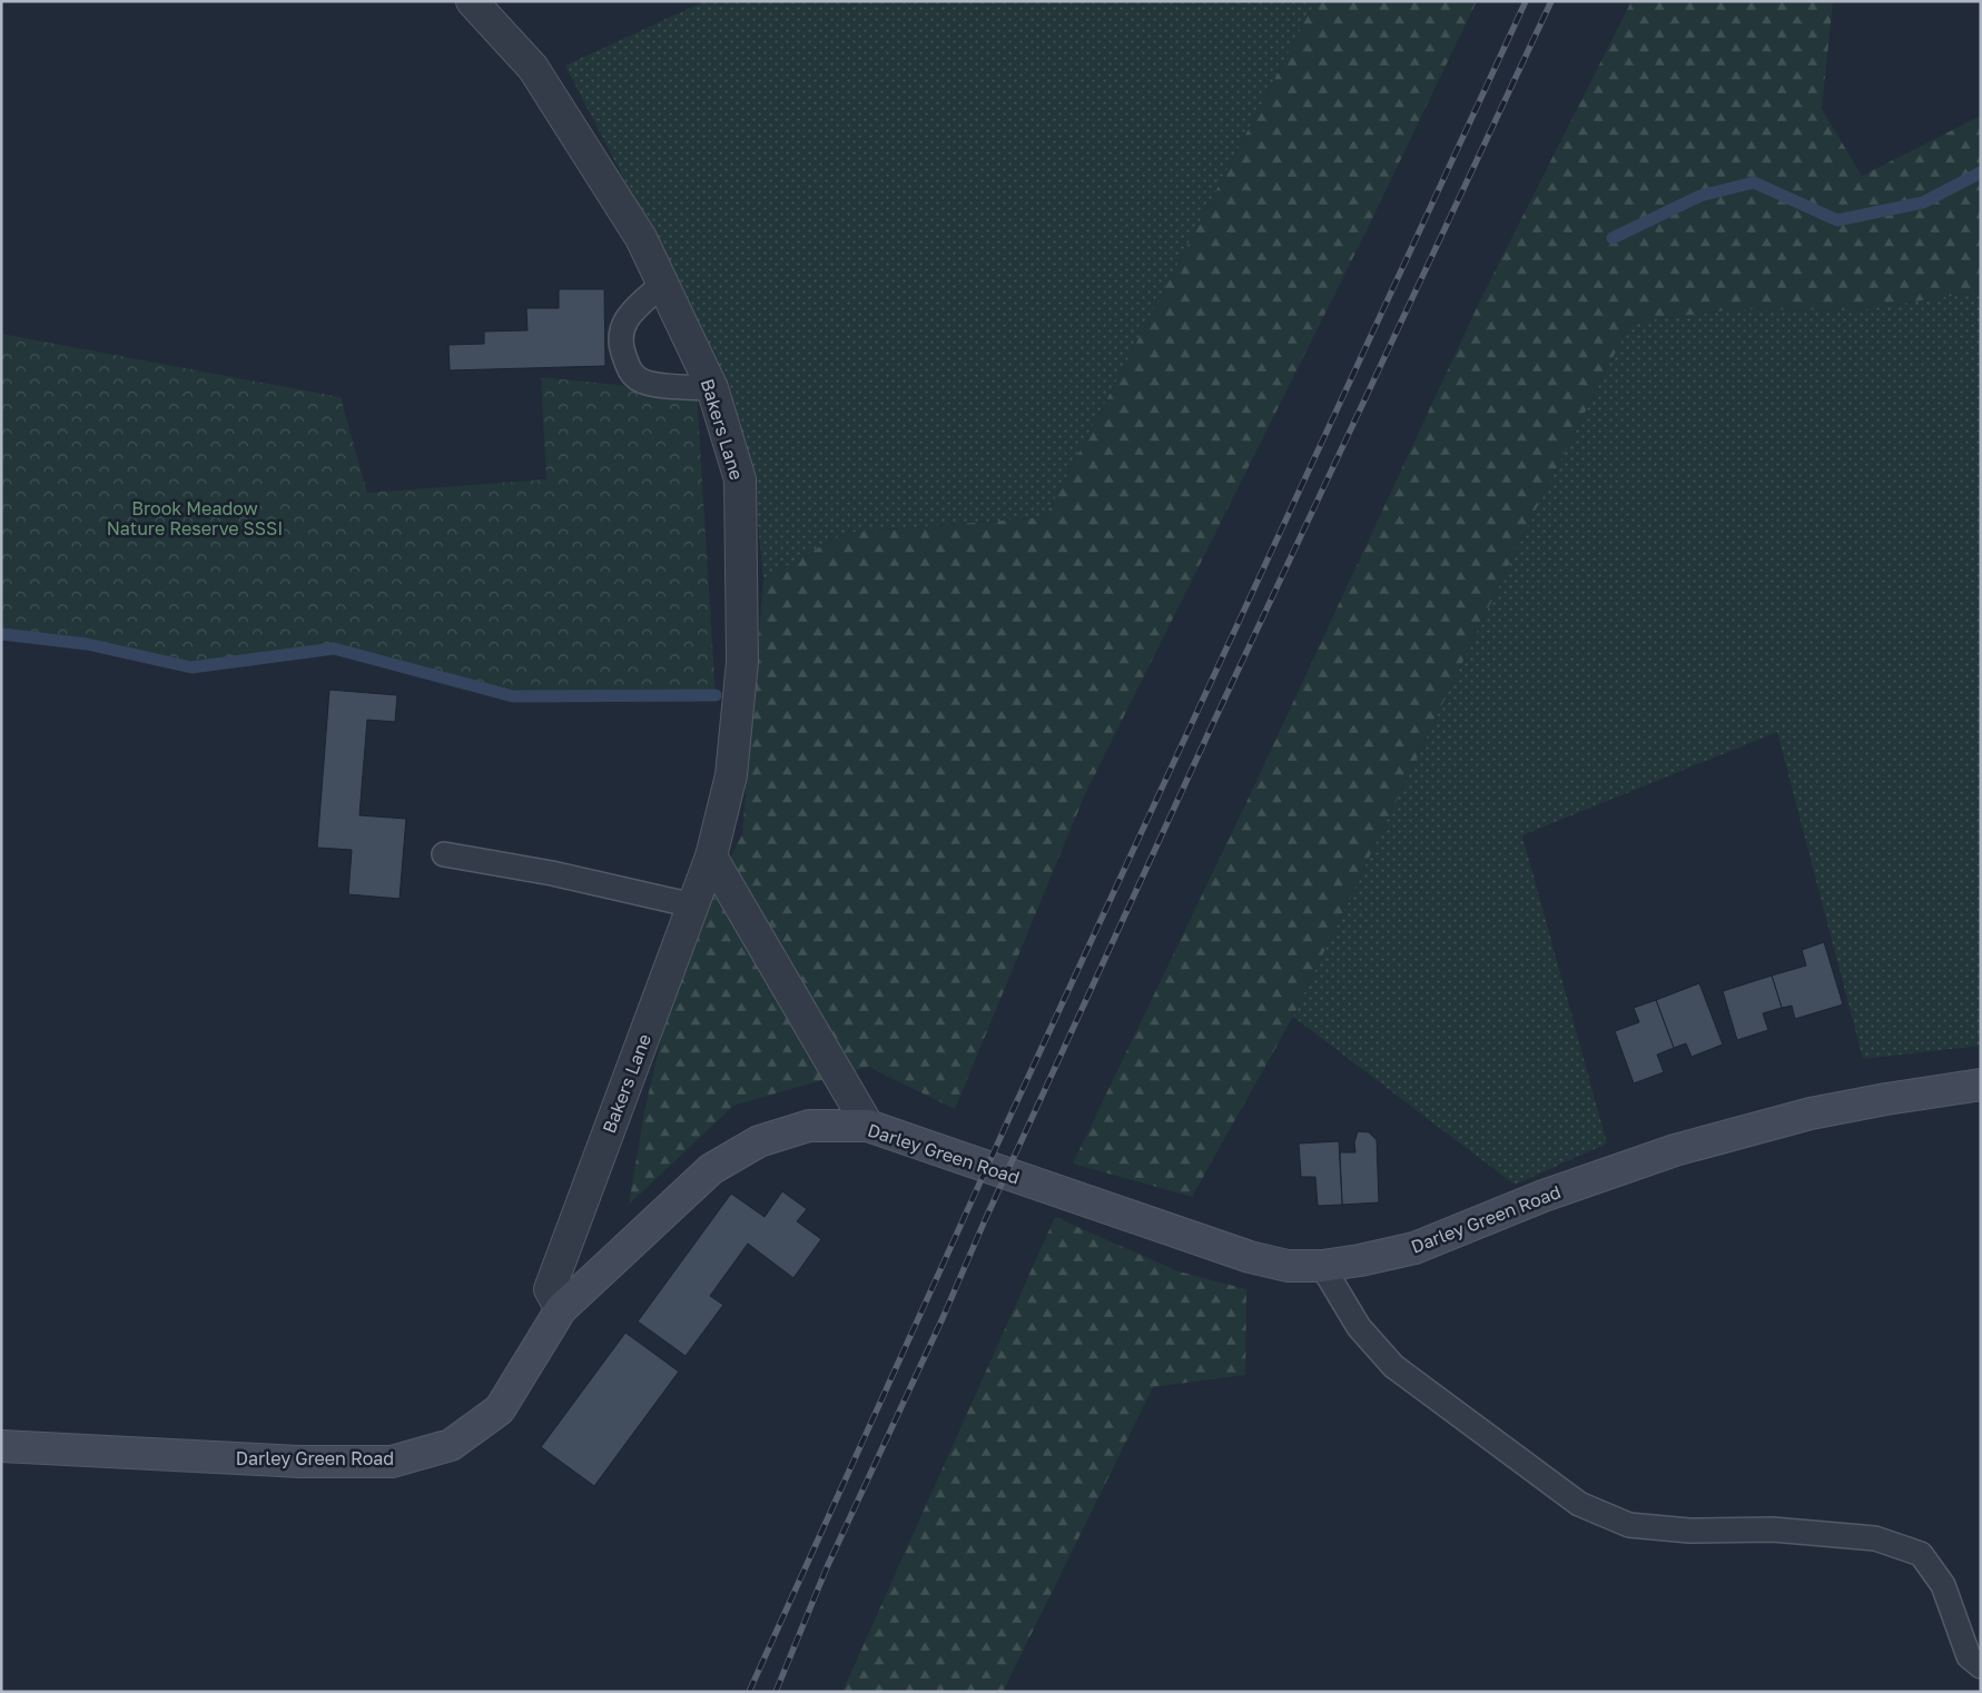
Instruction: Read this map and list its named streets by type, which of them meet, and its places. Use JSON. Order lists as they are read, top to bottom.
{
  "streets": {
    "street": ["Bakers Lane", "Darley Green Road"]
  },
  "crossings": [
    ["Bakers Lane", "Darley Green Road"]
  ],
  "parks": ["Brook Meadow Nature Reserve SSSI"]
}
